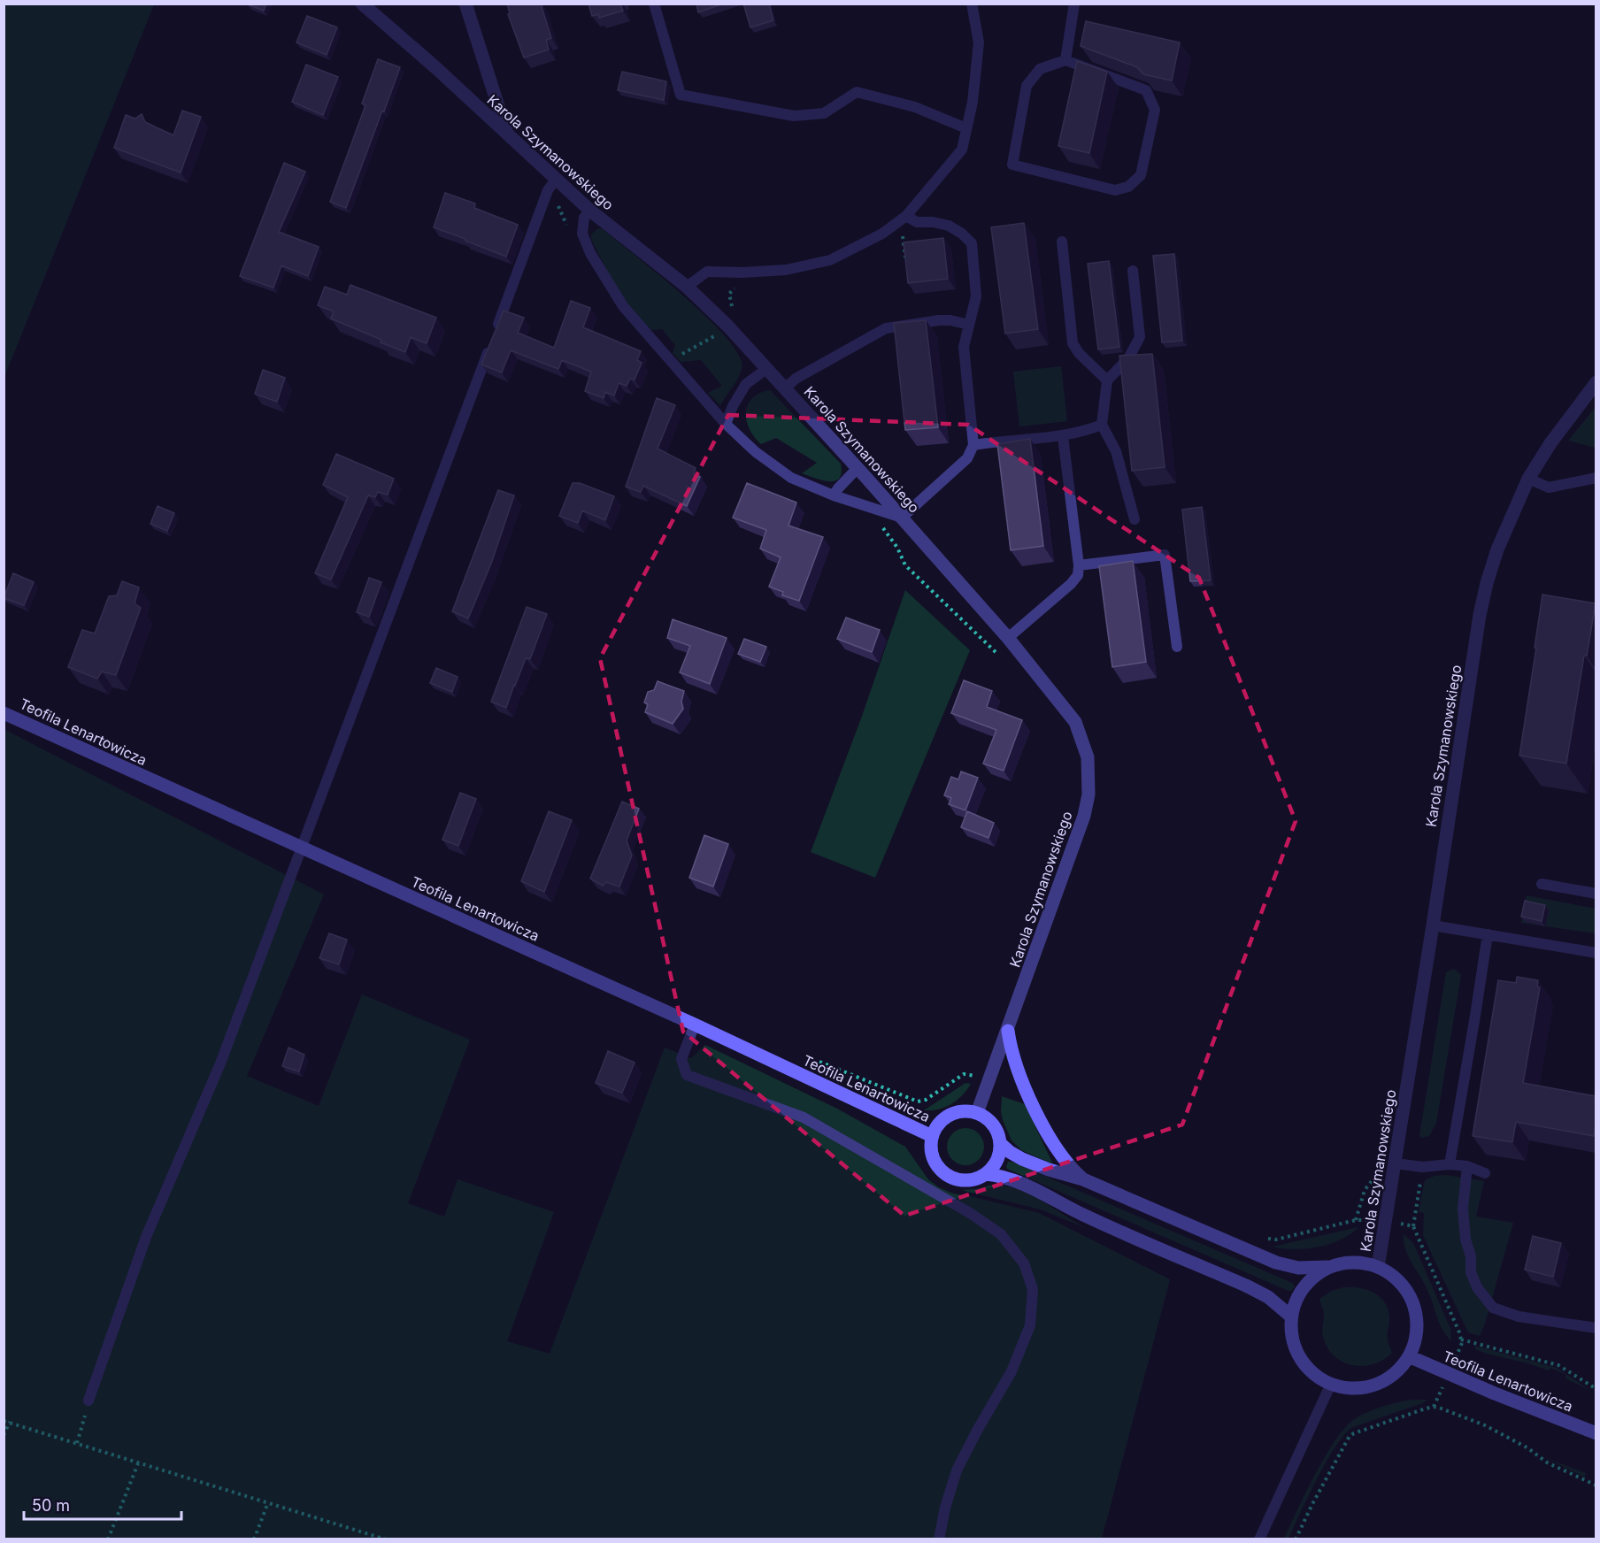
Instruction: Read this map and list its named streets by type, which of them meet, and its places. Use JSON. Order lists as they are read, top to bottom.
{
  "streets": {
    "street": ["Karola Szymanowskiego", "Teofila Lenartowicza"]
  },
  "crossings": [
    ["Karola Szymanowskiego", "Teofila Lenartowicza"]
  ],
  "scale_bar": "50 m"
}
